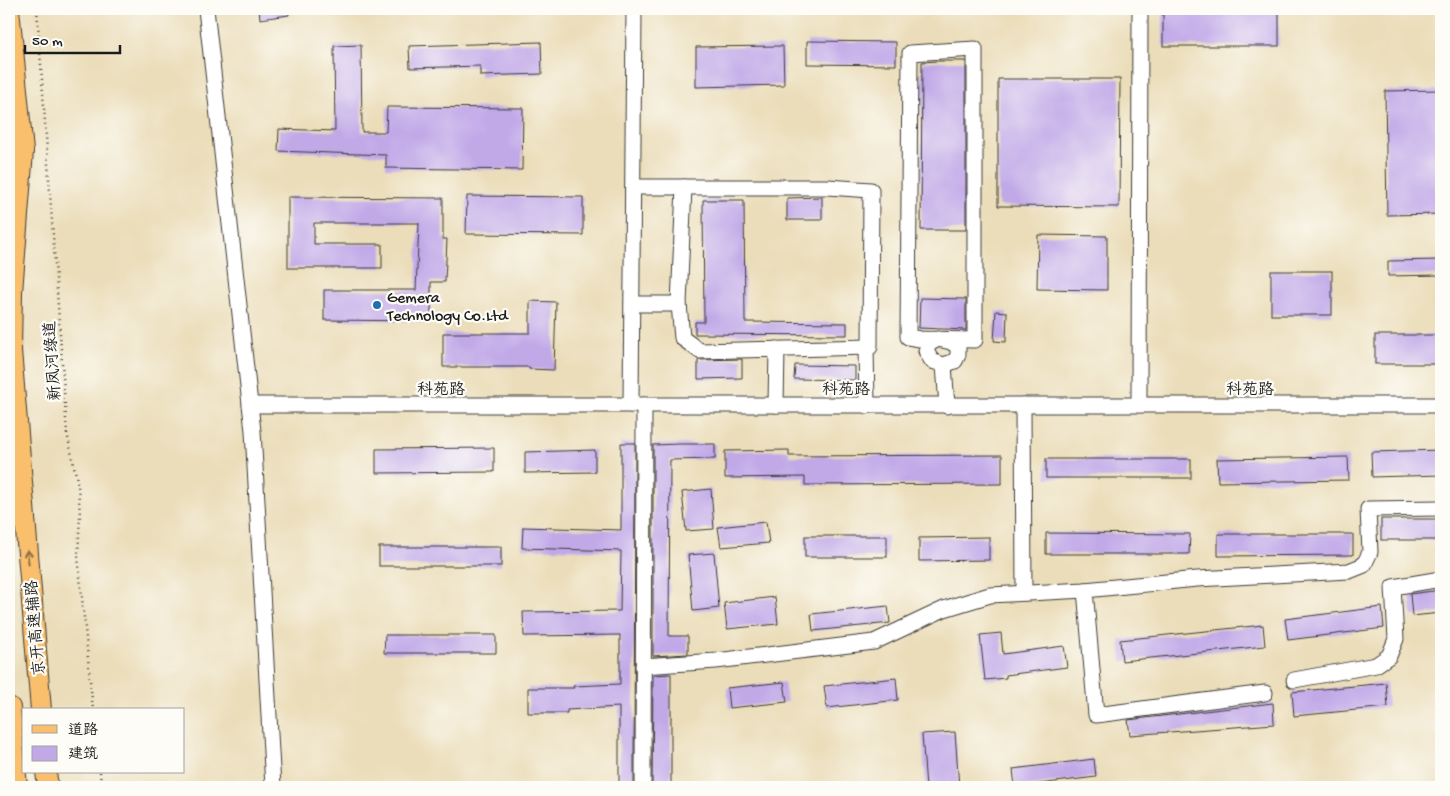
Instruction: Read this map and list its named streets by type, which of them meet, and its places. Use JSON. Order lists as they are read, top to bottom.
{
  "streets": {
    "main road": ["京开高速辅路"],
    "street": ["科苑路"],
    "path": ["新凤河绿道"]
  },
  "one_way": ["京开高速辅路"],
  "places": ["Gemera Technology Co.Ltd"],
  "legend": ["道路", "建筑"],
  "scale_bar": "50 m"
}
